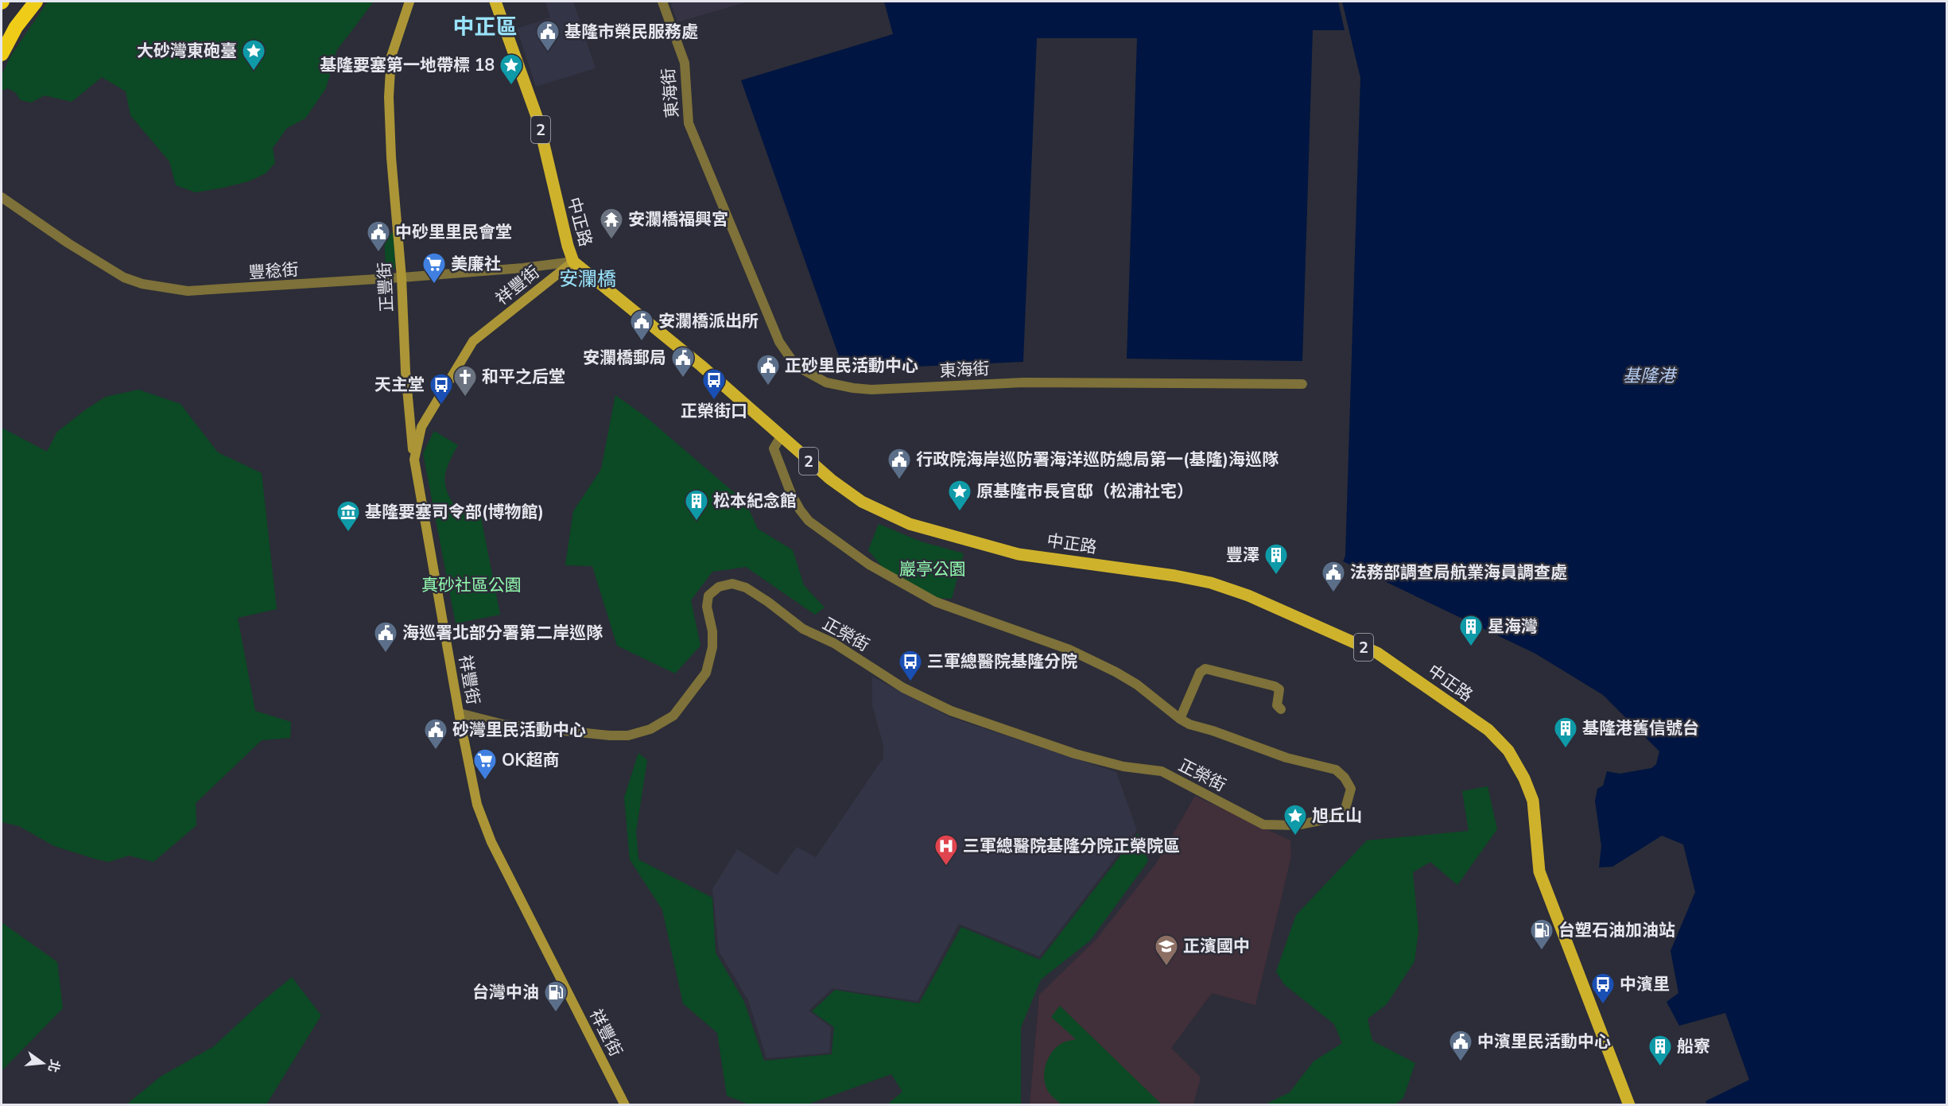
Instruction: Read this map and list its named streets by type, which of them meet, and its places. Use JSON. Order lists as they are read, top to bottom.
{
  "streets": {
    "main road": ["2", "中正路"],
    "street": [
      "東海街",
      "豐稔街",
      "祥豐街",
      "正豐街",
      "正榮街"
    ]
  },
  "crossings": [
    ["中正路", "豐稔街"],
    ["中正路", "祥豐街"],
    ["中正路", "正榮街"],
    ["豐稔街", "祥豐街"],
    ["豐稔街", "正豐街"],
    ["祥豐街", "正豐街"],
    ["祥豐街", "正榮街"]
  ],
  "districts": ["中正區", "安瀾橋"],
  "water": ["基隆港"],
  "parks": ["巖亭公園", "真砂社區公園"],
  "places": {
    "public building": [
      "基隆市榮民服務處",
      "中砂里里民會堂",
      "安瀾橋派出所",
      "安瀾橋郵局",
      "正砂里民活動中心",
      "行政院海岸巡防署海洋巡防總局第一(基隆)海巡隊",
      "法務部調查局航業海員調查處",
      "海巡署北部分署第二岸巡隊",
      "砂灣里民活動中心",
      "中濱里民活動中心"
    ],
    "place": [
      "大砂灣東砲臺",
      "基隆要塞第一地帶標 18",
      "原基隆市長官邸（松浦社宅）",
      "旭丘山"
    ],
    "temple": ["安瀾橋福興宮"],
    "supermarket": ["美廉社", "OK超商"],
    "church": ["和平之后堂"],
    "bus stop": [
      "正榮街口",
      "天主堂",
      "三軍總醫院基隆分院",
      "中濱里"
    ],
    "building": [
      "松本紀念館",
      "豐澤",
      "星海灣",
      "基隆港舊信號台",
      "船寮"
    ],
    "museum": ["基隆要塞司令部(博物館)"],
    "hospital": ["三軍總醫院基隆分院正榮院區"],
    "fuel station": ["台塑石油加油站", "台灣中油"],
    "school or university": ["正濱國中"]
  },
  "north": "right"
}
